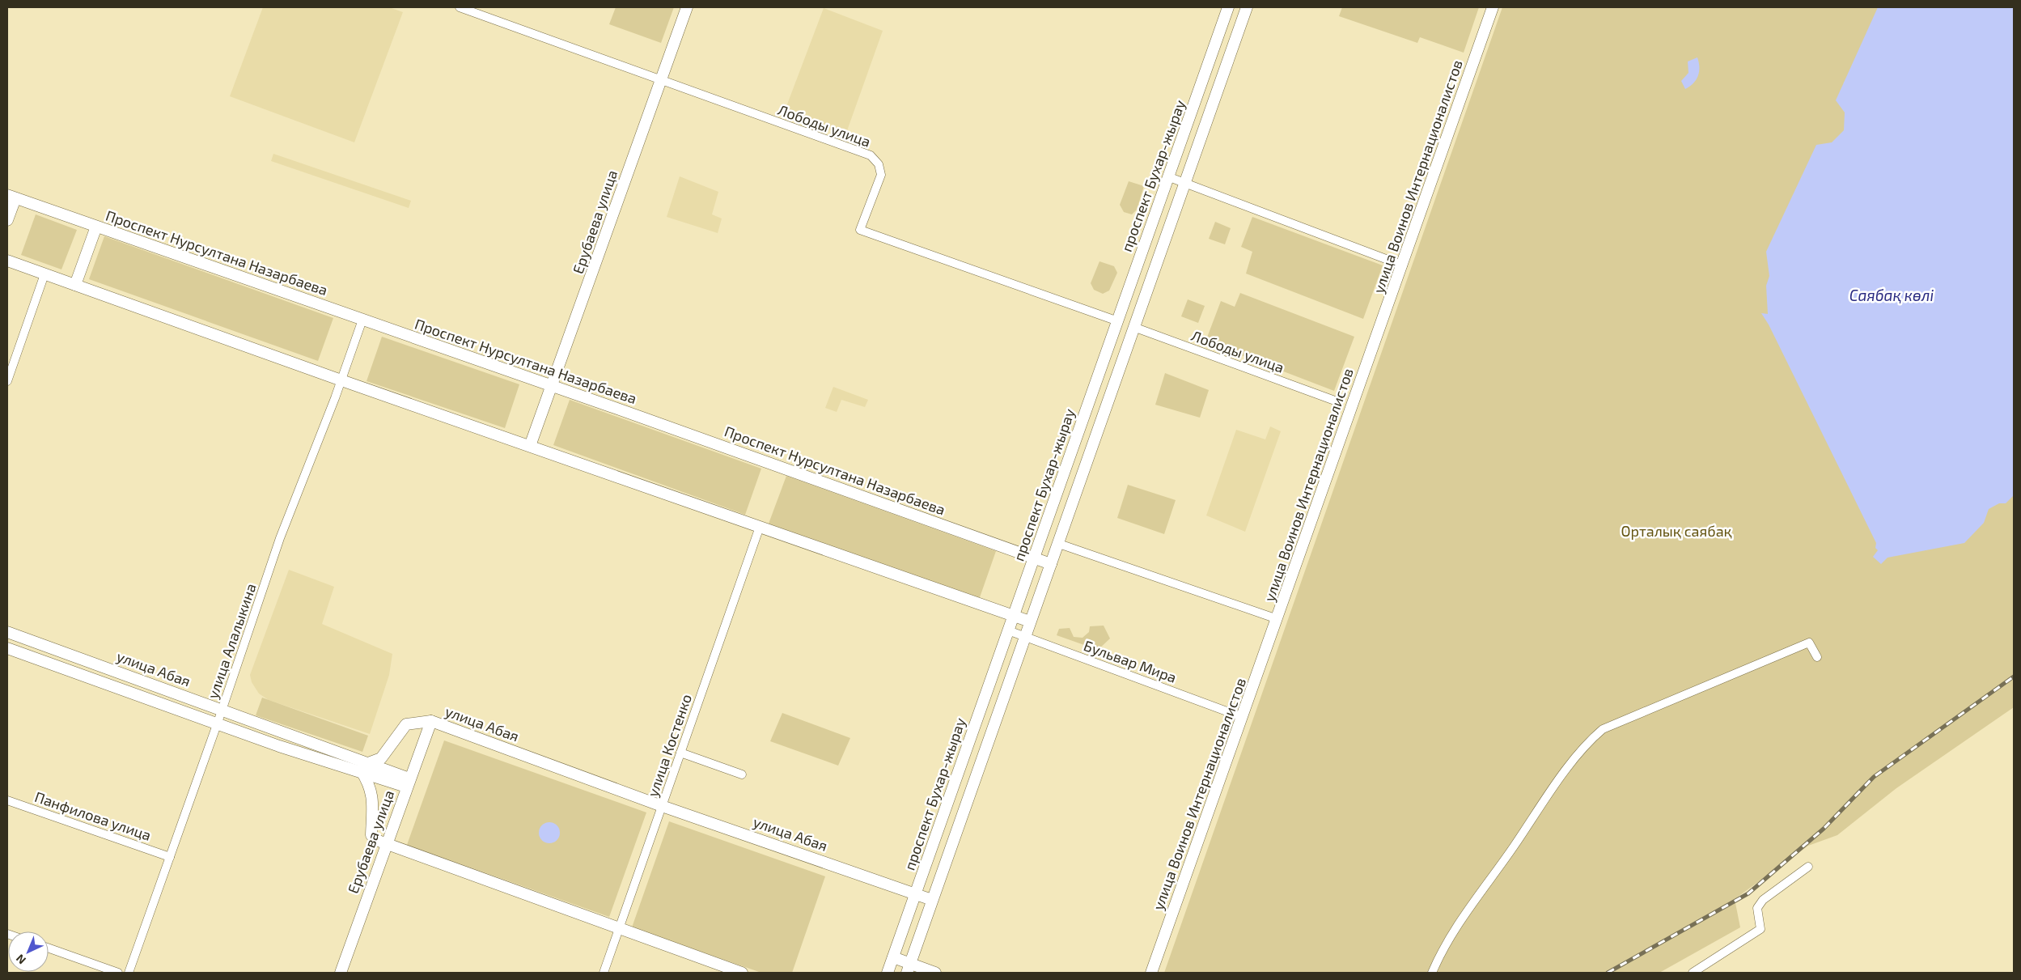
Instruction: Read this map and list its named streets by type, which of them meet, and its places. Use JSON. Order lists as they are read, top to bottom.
{
  "streets": {
    "main road": [
      "проспект Бухар-жырау",
      "улица Воинов Интернационалистов",
      "Ерубаева улица",
      "Проспект Нурсултана Назарбаева",
      "улица Абая"
    ],
    "street": [
      "Лободы улица",
      "улица Алалыкина",
      "Бульвар Мира",
      "улица Костенко",
      "Панфилова улица"
    ]
  },
  "crossings": [
    ["Лободы улица", "проспект Бухар-жырау"],
    ["Лободы улица", "Ерубаева улица"],
    ["проспект Бухар-жырау", "Проспект Нурсултана Назарбаева"],
    ["проспект Бухар-жырау", "Бульвар Мира"],
    ["проспект Бухар-жырау", "улица Абая"],
    ["улица Воинов Интернационалистов", "Бульвар Мира"],
    ["Ерубаева улица", "Проспект Нурсултана Назарбаева"],
    ["Ерубаева улица", "улица Абая"],
    ["Проспект Нурсултана Назарбаева", "улица Алалыкина"],
    ["улица Алалыкина", "улица Абая"],
    ["улица Алалыкина", "Панфилова улица"],
    ["улица Абая", "улица Костенко"]
  ],
  "water": ["Саябақ көлі"],
  "parks": ["Орталық саябақ"],
  "north": "bottom left"
}
